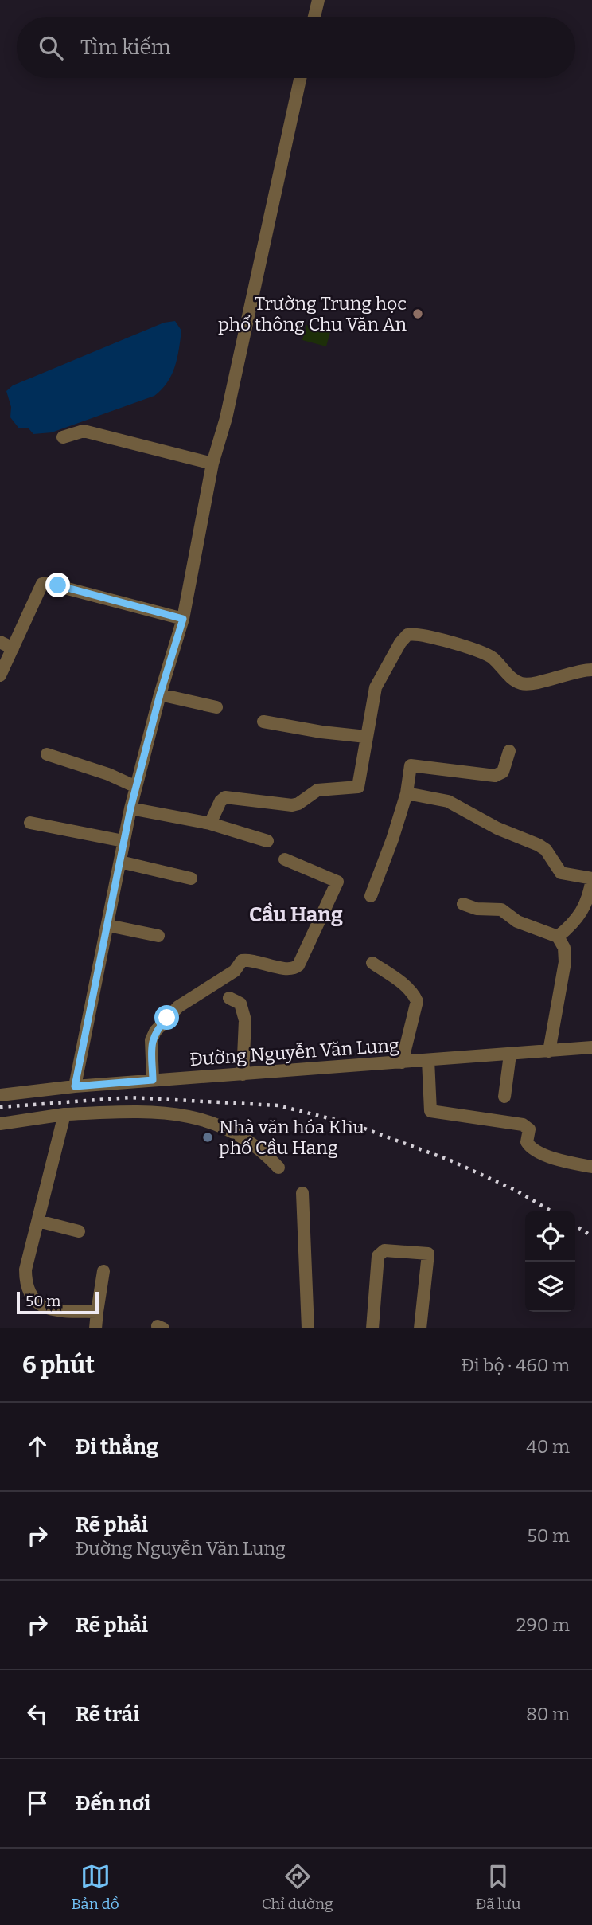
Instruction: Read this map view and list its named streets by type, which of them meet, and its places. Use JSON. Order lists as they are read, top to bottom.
{
  "streets": {
    "street": ["Đường Nguyễn Văn Lung"]
  },
  "districts": ["Cầu Hang"],
  "places": ["Trường Trung học phổ thông Chu Văn An", "Nhà văn hóa Khu phố Cầu Hang"],
  "scale_bar": "50 m",
  "page": {
    "search": "Tìm kiếm",
    "scale": "50 m",
    "heading": ["6 phút", "Đi bộ · 460 m"],
    "list": [
      ["Đi thẳng", "40 m"],
      ["Rẽ phải", "Đường Nguyễn Văn Lung", "50 m"],
      ["Rẽ phải", "290 m"],
      ["Rẽ trái", "80 m"],
      "Đến nơi"
    ],
    "nav": ["Bản đồ", "Chỉ đường", "Đã lưu"]
  }
}
